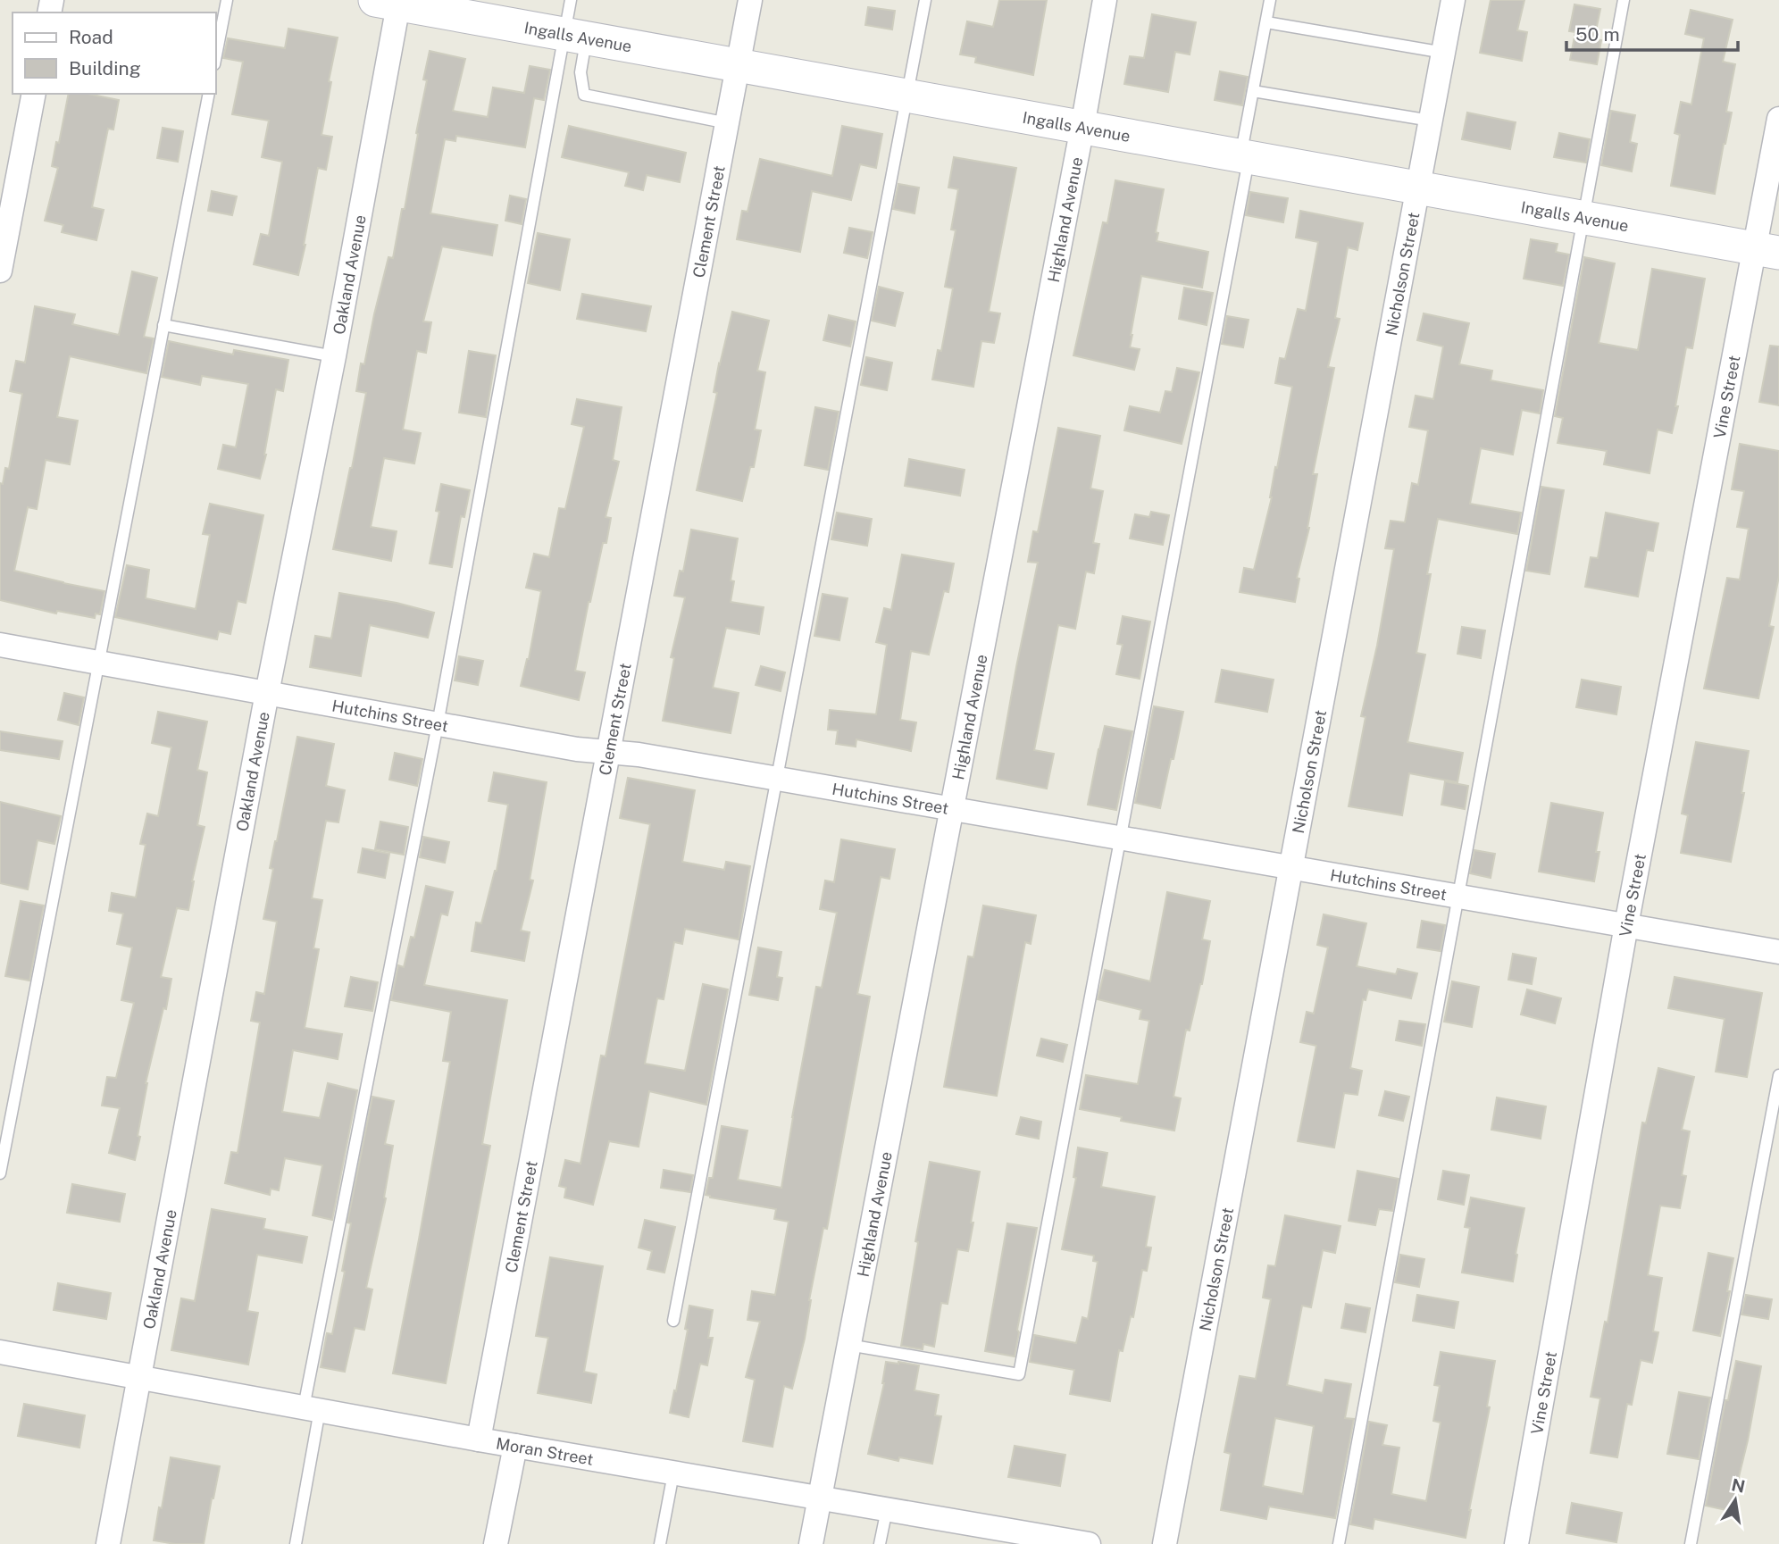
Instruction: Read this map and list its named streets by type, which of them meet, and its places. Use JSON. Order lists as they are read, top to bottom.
{
  "streets": {
    "street": [
      "Ingalls Avenue",
      "Highland Avenue",
      "Clement Street",
      "Nicholson Street",
      "Oakland Avenue",
      "Vine Street",
      "Hutchins Street",
      "Moran Street"
    ]
  },
  "crossings": [
    ["Ingalls Avenue", "Highland Avenue"],
    ["Ingalls Avenue", "Clement Street"],
    ["Ingalls Avenue", "Nicholson Street"],
    ["Ingalls Avenue", "Oakland Avenue"],
    ["Ingalls Avenue", "Vine Street"],
    ["Highland Avenue", "Hutchins Street"],
    ["Highland Avenue", "Moran Street"],
    ["Clement Street", "Hutchins Street"],
    ["Clement Street", "Moran Street"],
    ["Nicholson Street", "Hutchins Street"],
    ["Oakland Avenue", "Hutchins Street"],
    ["Oakland Avenue", "Moran Street"],
    ["Vine Street", "Hutchins Street"]
  ],
  "legend": ["Road", "Building"],
  "scale_bar": "50 m",
  "north": "top"
}
